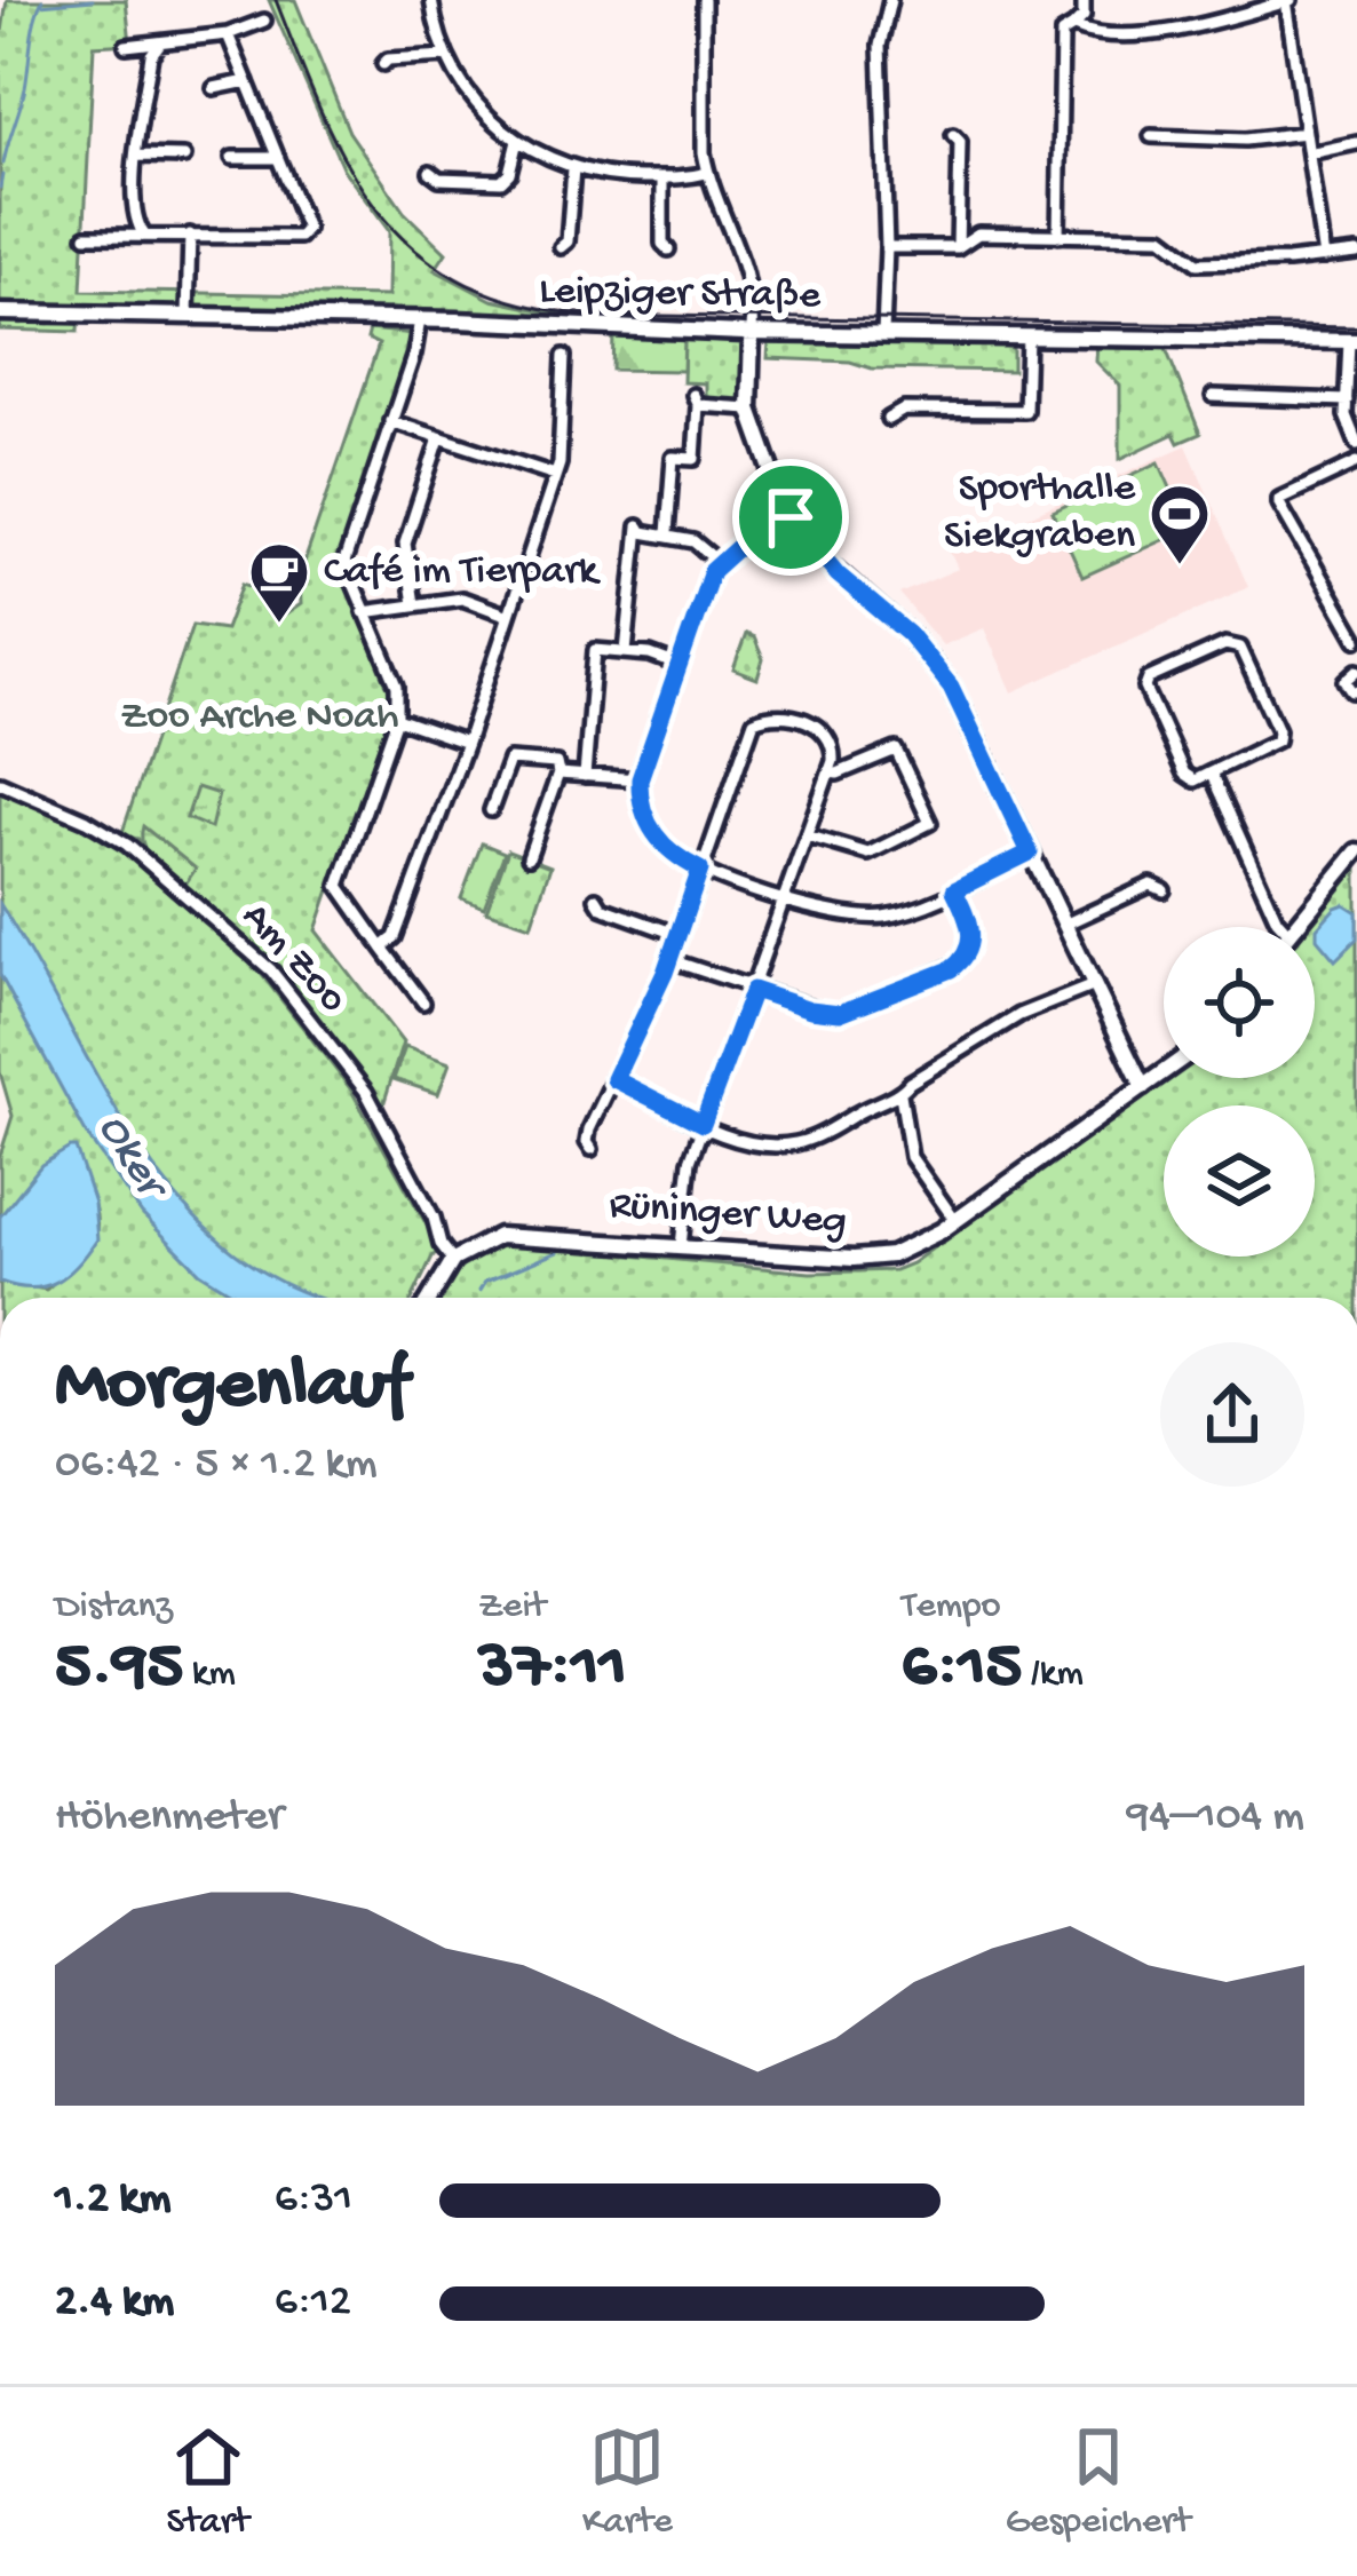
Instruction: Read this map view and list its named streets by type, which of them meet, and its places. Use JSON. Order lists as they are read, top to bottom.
{
  "streets": {
    "street": ["Leipziger Straße", "Am Zoo", "Rüninger Weg"]
  },
  "crossings": [
    ["Am Zoo", "Rüninger Weg"]
  ],
  "water": ["Oker"],
  "parks": ["Zoo Arche Noah"],
  "places": {
    "sports": ["Sporthalle Siekgraben"],
    "cafe": ["Café im Tierpark"]
  },
  "page": {
    "heading": ["Morgenlauf", "06:42 · 5 × 1.2 km"],
    "stats": [
      ["Distanz", "5.95 km"],
      ["Zeit", "37:11"],
      ["Tempo", "6:15 /km"]
    ],
    "chart": ["Höhenmeter", "94–104 m"],
    "list": [
      {
        "name": "1.2 km",
        "note": "6:31"
      },
      {
        "name": "2.4 km",
        "note": "6:12"
      }
    ],
    "tabs": ["Start", "Karte", "Gespeichert"]
  }
}
